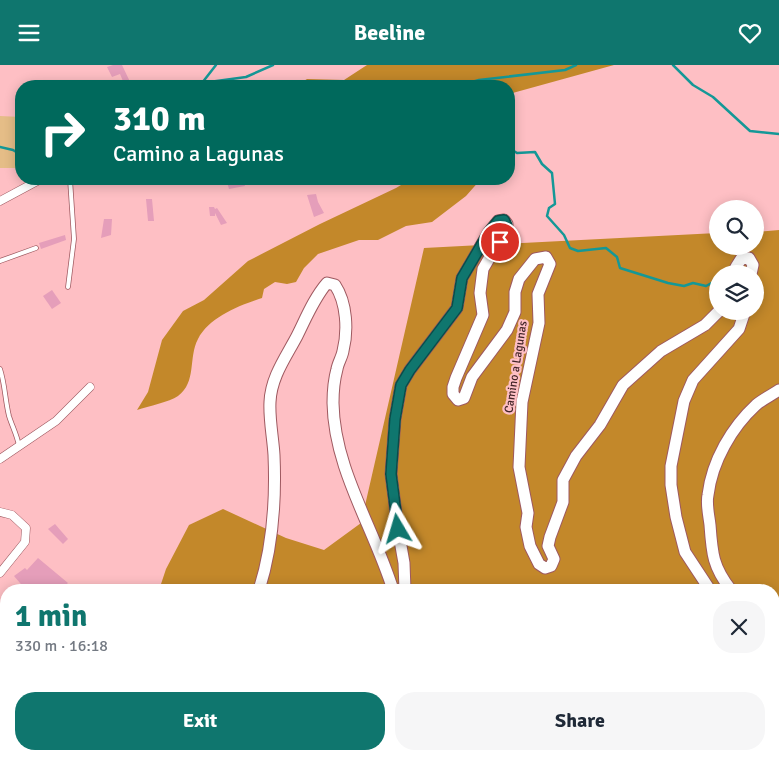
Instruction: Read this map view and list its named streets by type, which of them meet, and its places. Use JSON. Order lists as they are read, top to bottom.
{
  "streets": {
    "street": ["Camino a Lagunas"]
  },
  "page": {
    "header": "Beeline",
    "turn": ["310 m", "Camino a Lagunas"],
    "heading": ["1 min", "330 m · 16:18"],
    "buttons": ["Exit", "Share"]
  }
}
